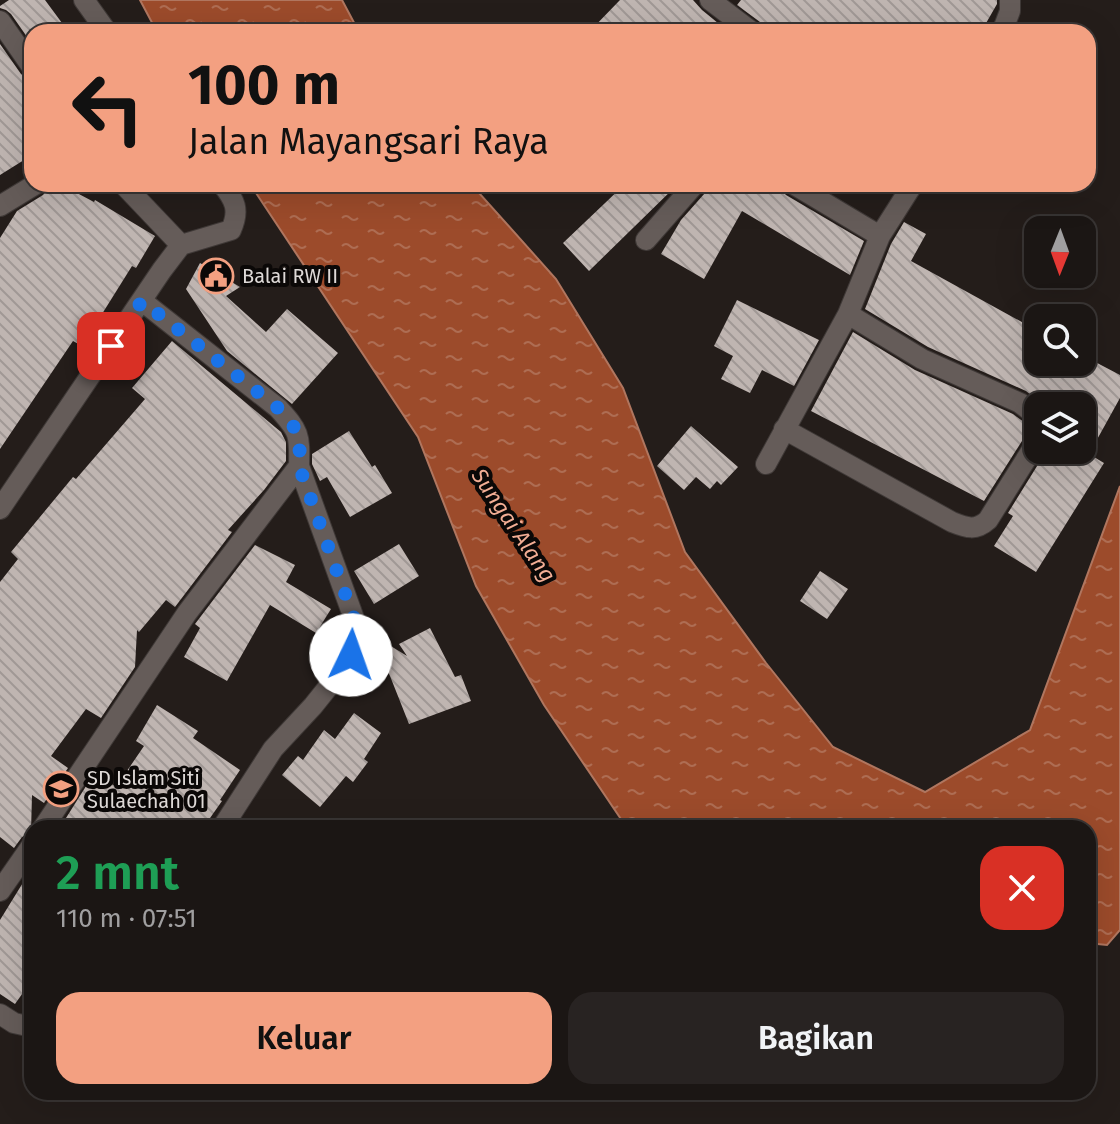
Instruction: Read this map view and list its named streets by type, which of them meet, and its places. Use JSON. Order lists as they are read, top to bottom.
{
  "water": ["Sungai Alang"],
  "places": {
    "public building": ["Balai RW II"],
    "school or university": ["SD Islam Siti Sulaechah 01"]
  },
  "north": "bottom",
  "page": {
    "turn": ["100 m", "Jalan Mayangsari Raya"],
    "heading": ["2 mnt", "110 m · 07:51"],
    "buttons": ["Keluar", "Bagikan"]
  }
}
